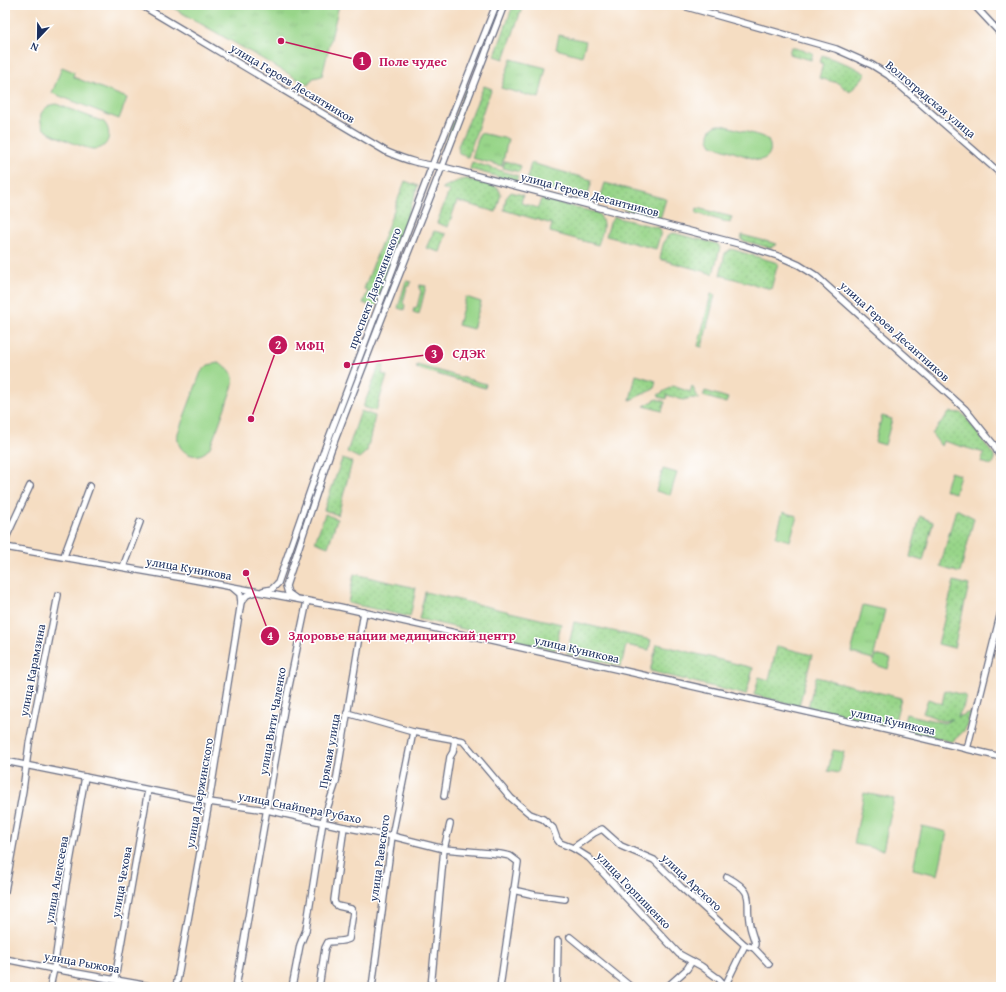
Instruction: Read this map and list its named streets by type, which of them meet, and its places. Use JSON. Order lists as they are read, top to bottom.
{
  "streets": {
    "street": [
      "улица Героев Десантников",
      "Волгоградская улица",
      "проспект Дзержинского",
      "улица Куникова",
      "улица Карамзина",
      "улица Вити Чаленко",
      "Прямая улица",
      "улица Дзержинского",
      "улица Снайпера Рубахо",
      "улица Раевского",
      "улица Алексеева",
      "улица Чехова",
      "улица Арского",
      "улица Горпищенко",
      "улица Рыжова"
    ]
  },
  "crossings": [
    ["улица Героев Десантников", "проспект Дзержинского"],
    ["улица Куникова", "улица Вити Чаленко"],
    ["улица Куникова", "Прямая улица"],
    ["улица Карамзина", "улица Снайпера Рубахо"],
    ["улица Вити Чаленко", "улица Снайпера Рубахо"],
    ["Прямая улица", "улица Снайпера Рубахо"],
    ["Прямая улица", "улица Горпищенко"],
    ["улица Дзержинского", "улица Снайпера Рубахо"],
    ["улица Снайпера Рубахо", "улица Раевского"],
    ["улица Снайпера Рубахо", "улица Алексеева"],
    ["улица Снайпера Рубахо", "улица Чехова"],
    ["улица Раевского", "улица Горпищенко"],
    ["улица Алексеева", "улица Рыжова"],
    ["улица Чехова", "улица Рыжова"],
    ["улица Арского", "улица Горпищенко"]
  ],
  "places": [
    "Поле чудес",
    "СДЭК",
    "МФЦ",
    "Здоровье нации медицинский центр"
  ],
  "north": "bottom"
}
